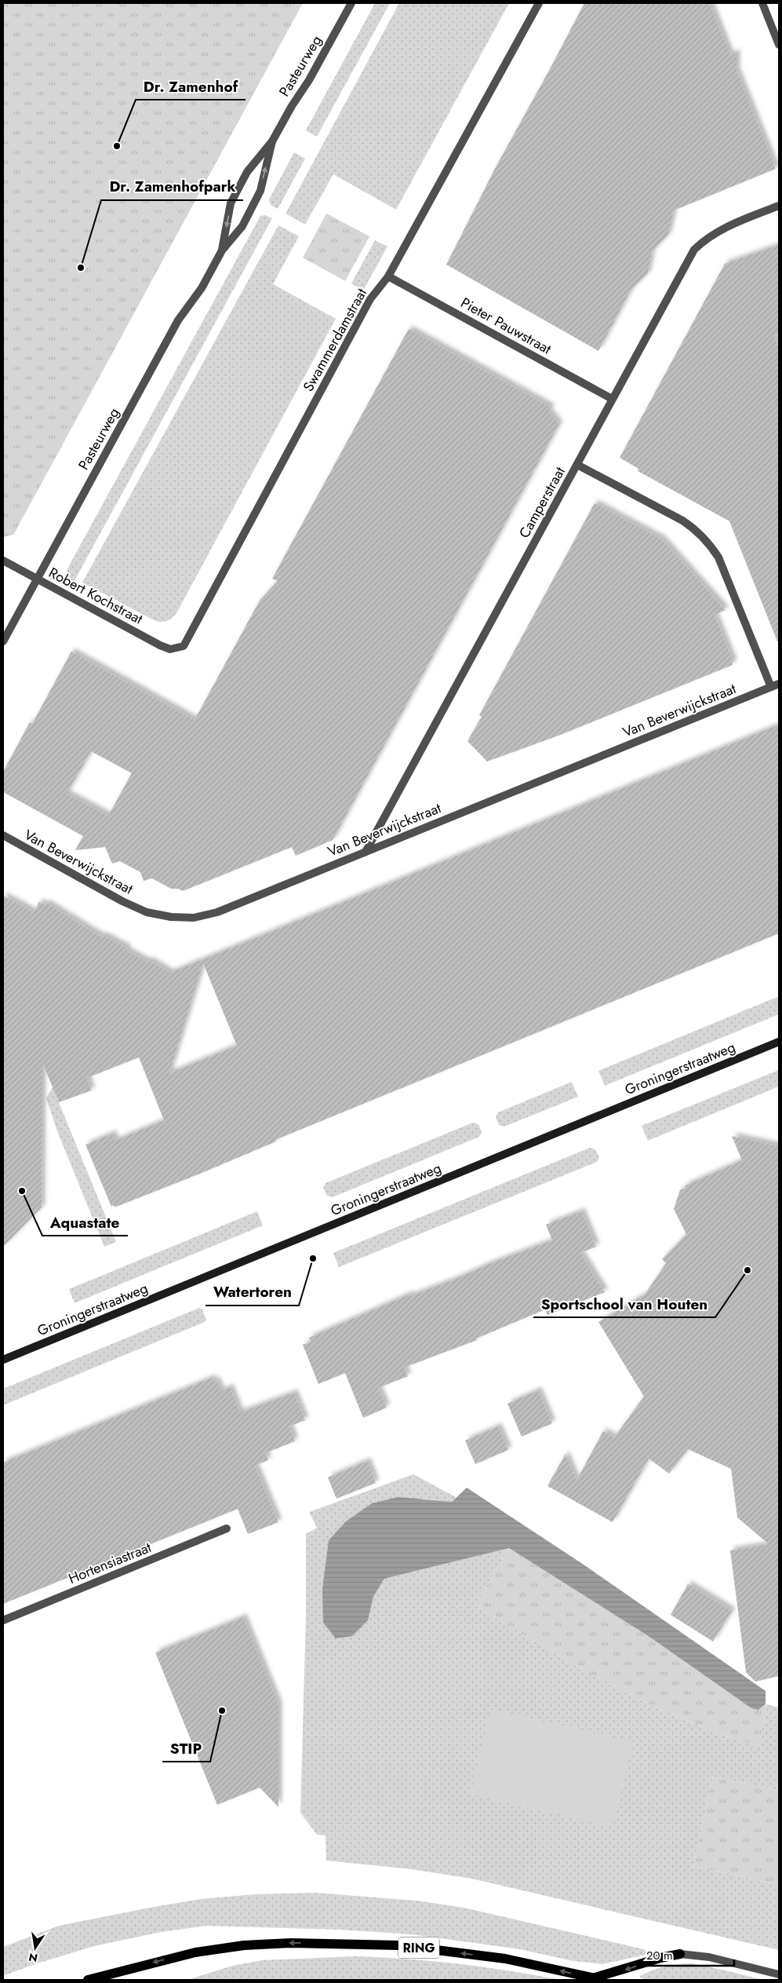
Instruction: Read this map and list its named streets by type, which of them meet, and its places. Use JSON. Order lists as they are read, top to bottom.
{
  "streets": {
    "main road": ["Groningerstraatweg", "RING"],
    "street": [
      "Pasteurweg",
      "Pieter Pauwstraat",
      "Swammerdamstraat",
      "Camperstraat",
      "Robert Kochstraat",
      "Van Beverwijckstraat",
      "Hortensiastraat"
    ]
  },
  "crossings": [
    ["Pasteurweg", "Robert Kochstraat"],
    ["Pieter Pauwstraat", "Swammerdamstraat"],
    ["Pieter Pauwstraat", "Camperstraat"],
    ["Swammerdamstraat", "Robert Kochstraat"],
    ["Camperstraat", "Van Beverwijckstraat"]
  ],
  "places": [
    "Dr. Zamenhof",
    "Dr. Zamenhofpark",
    "Aquastate",
    "Watertoren",
    "Sportschool van Houten",
    "STIP"
  ],
  "scale_bar": "20 m",
  "north": "bottom"
}
